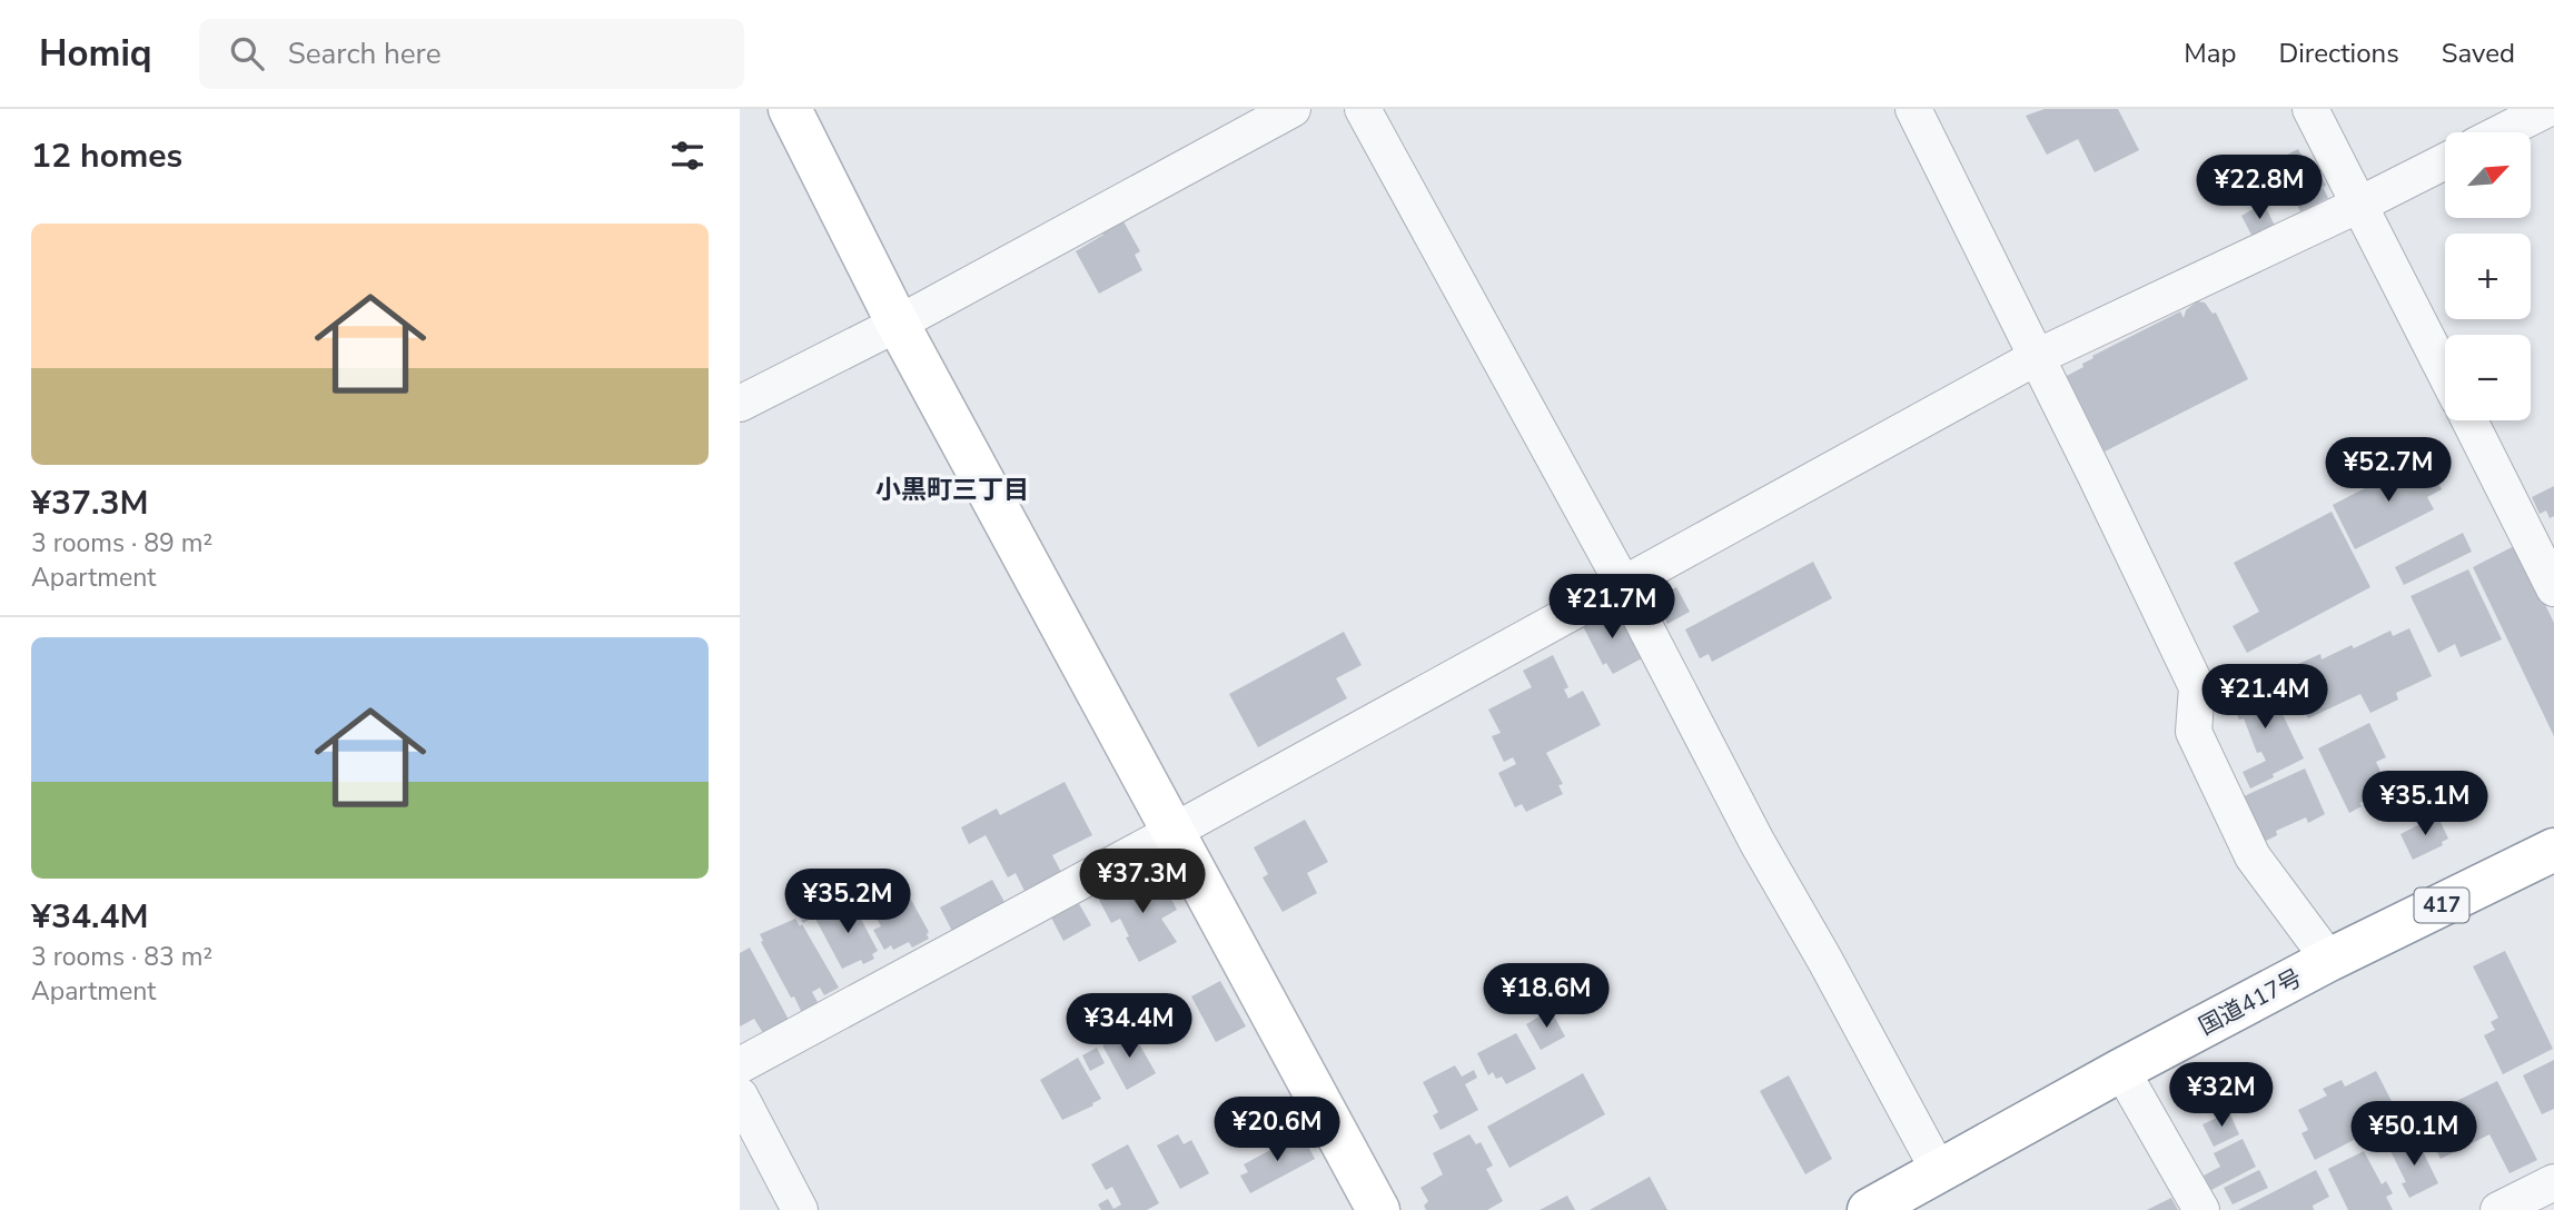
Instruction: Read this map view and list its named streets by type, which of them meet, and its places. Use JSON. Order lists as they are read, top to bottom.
{
  "streets": {
    "main road": ["417", "国道417号"]
  },
  "districts": ["小黒町三丁目"],
  "north": "top right",
  "page": {
    "header": "Homiq",
    "search": "Search here",
    "nav": ["Map", "Directions", "Saved"],
    "heading": "12 homes",
    "map_buttons": ["+", "−"],
    "price": [
      "¥22.8M",
      "¥52.7M",
      "¥21.7M",
      "¥21.4M",
      "¥35.1M",
      "¥37.3M",
      "¥35.2M",
      "¥18.6M",
      "¥34.4M",
      "¥32M",
      "¥20.6M",
      "¥50.1M"
    ],
    "list": [
      {
        "name": "¥37.3M",
        "note": "3 rooms · 89 m² · Apartment"
      },
      {
        "name": "¥34.4M",
        "note": "3 rooms · 83 m² · Apartment"
      }
    ]
  }
}
